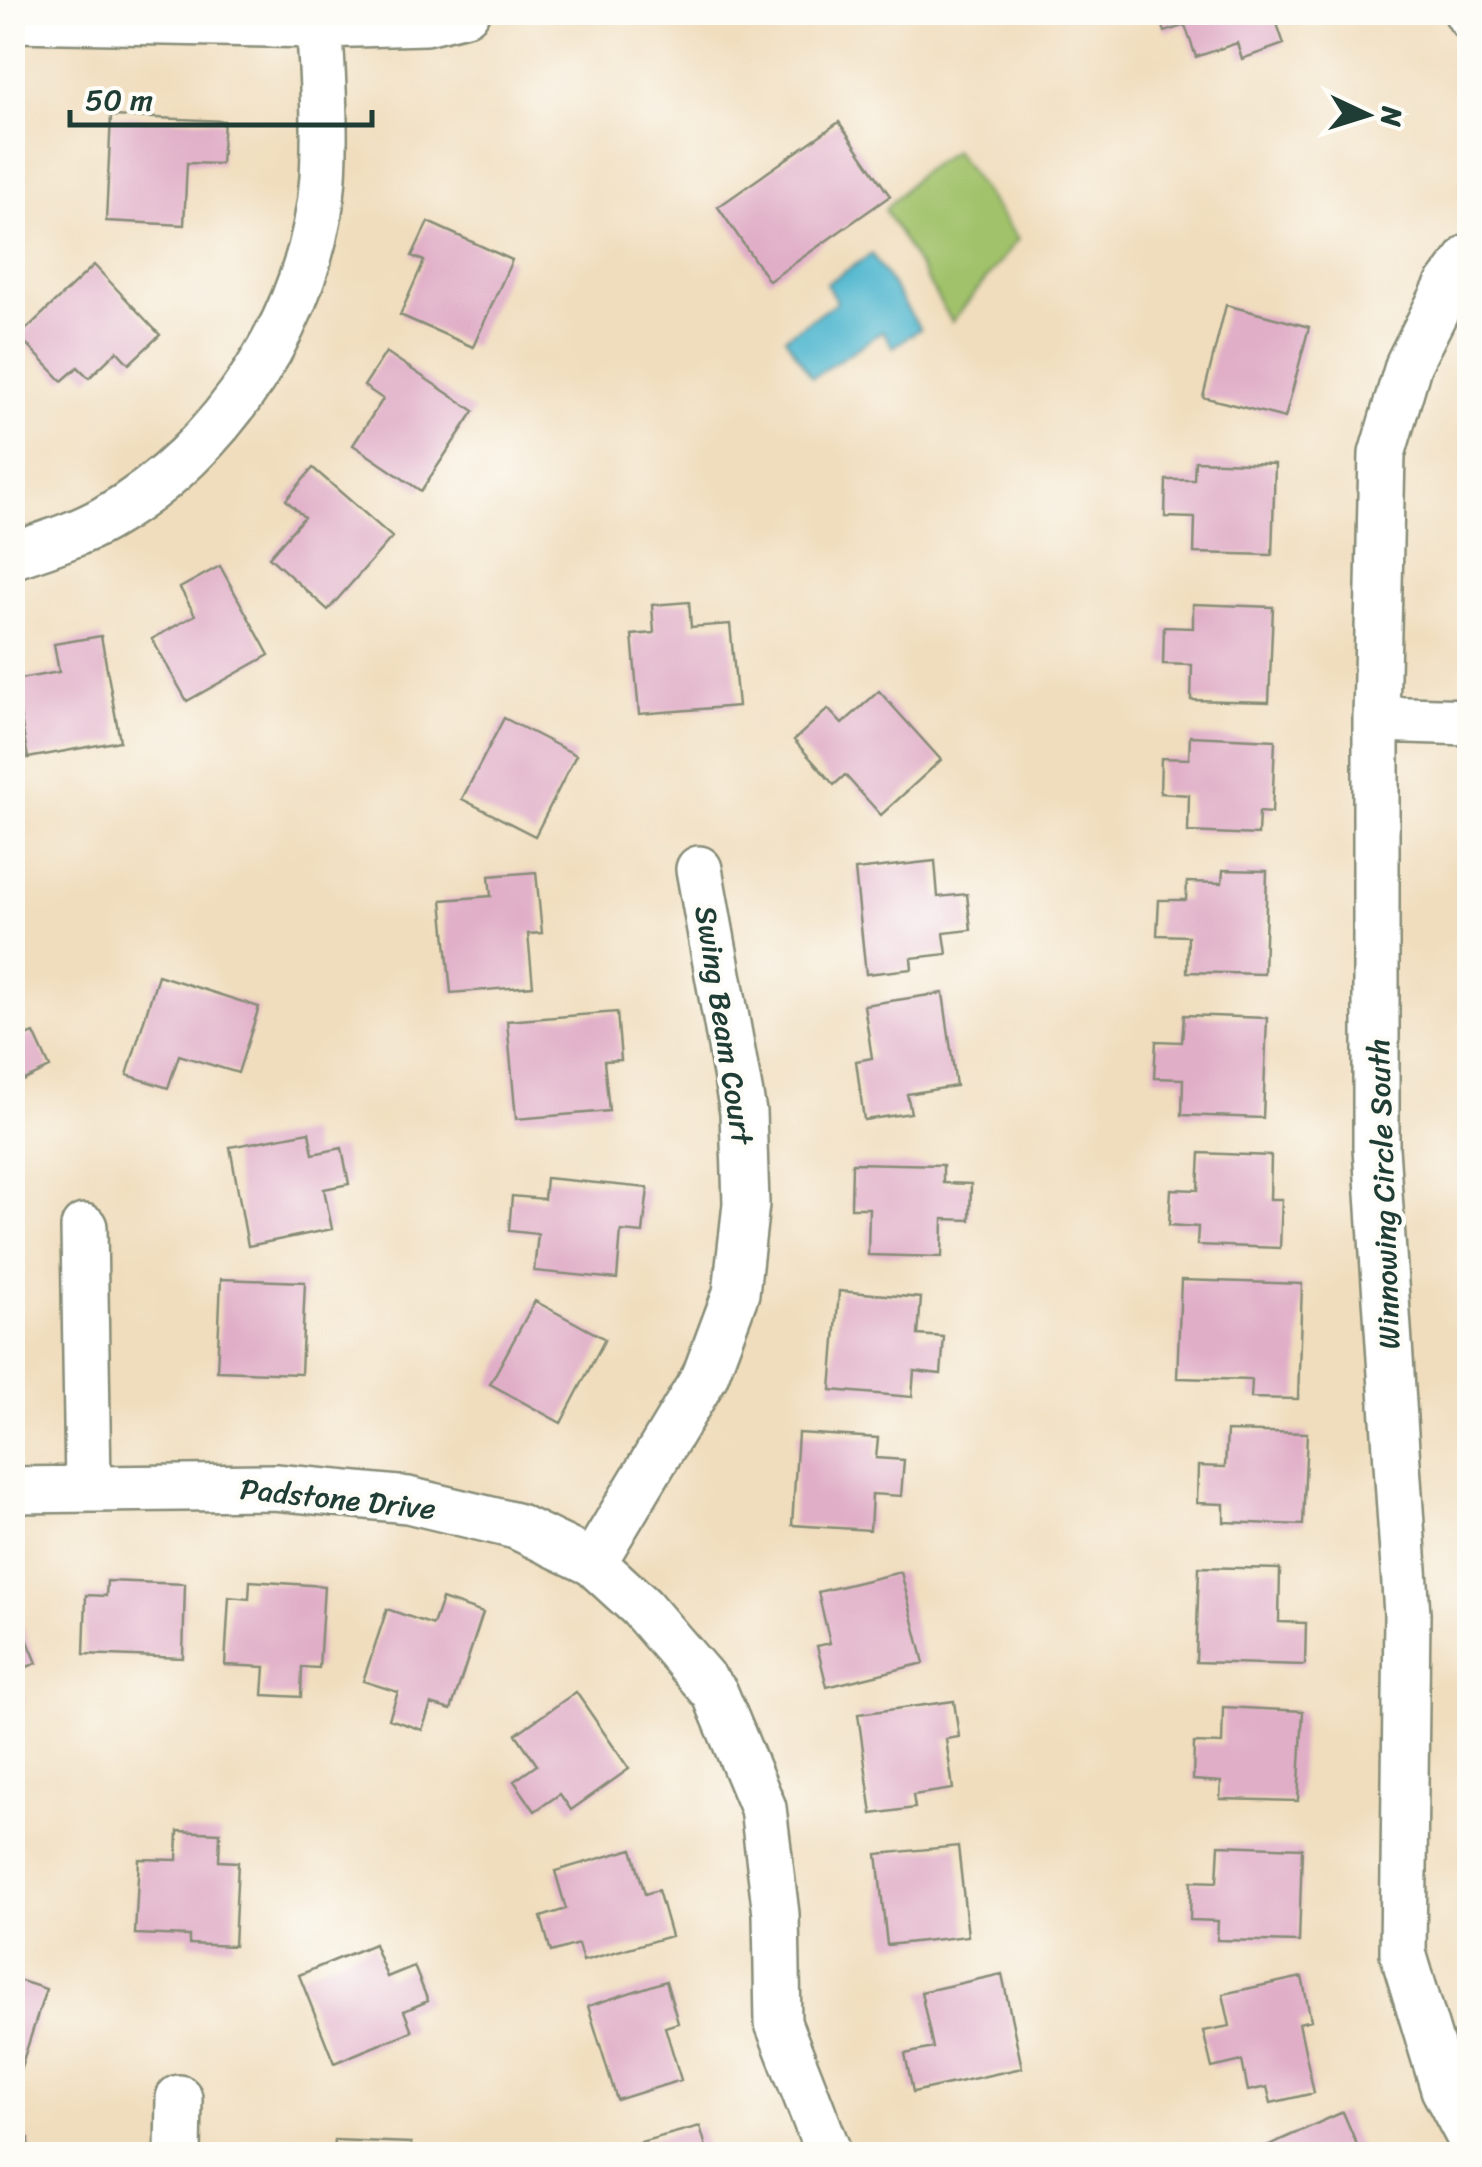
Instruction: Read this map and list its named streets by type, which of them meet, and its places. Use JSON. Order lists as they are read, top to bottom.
{
  "streets": {
    "street": ["Swing Beam Court", "Winnowing Circle South", "Padstone Drive"]
  },
  "crossings": [
    ["Swing Beam Court", "Padstone Drive"]
  ],
  "scale_bar": "50 m",
  "north": "right"
}
